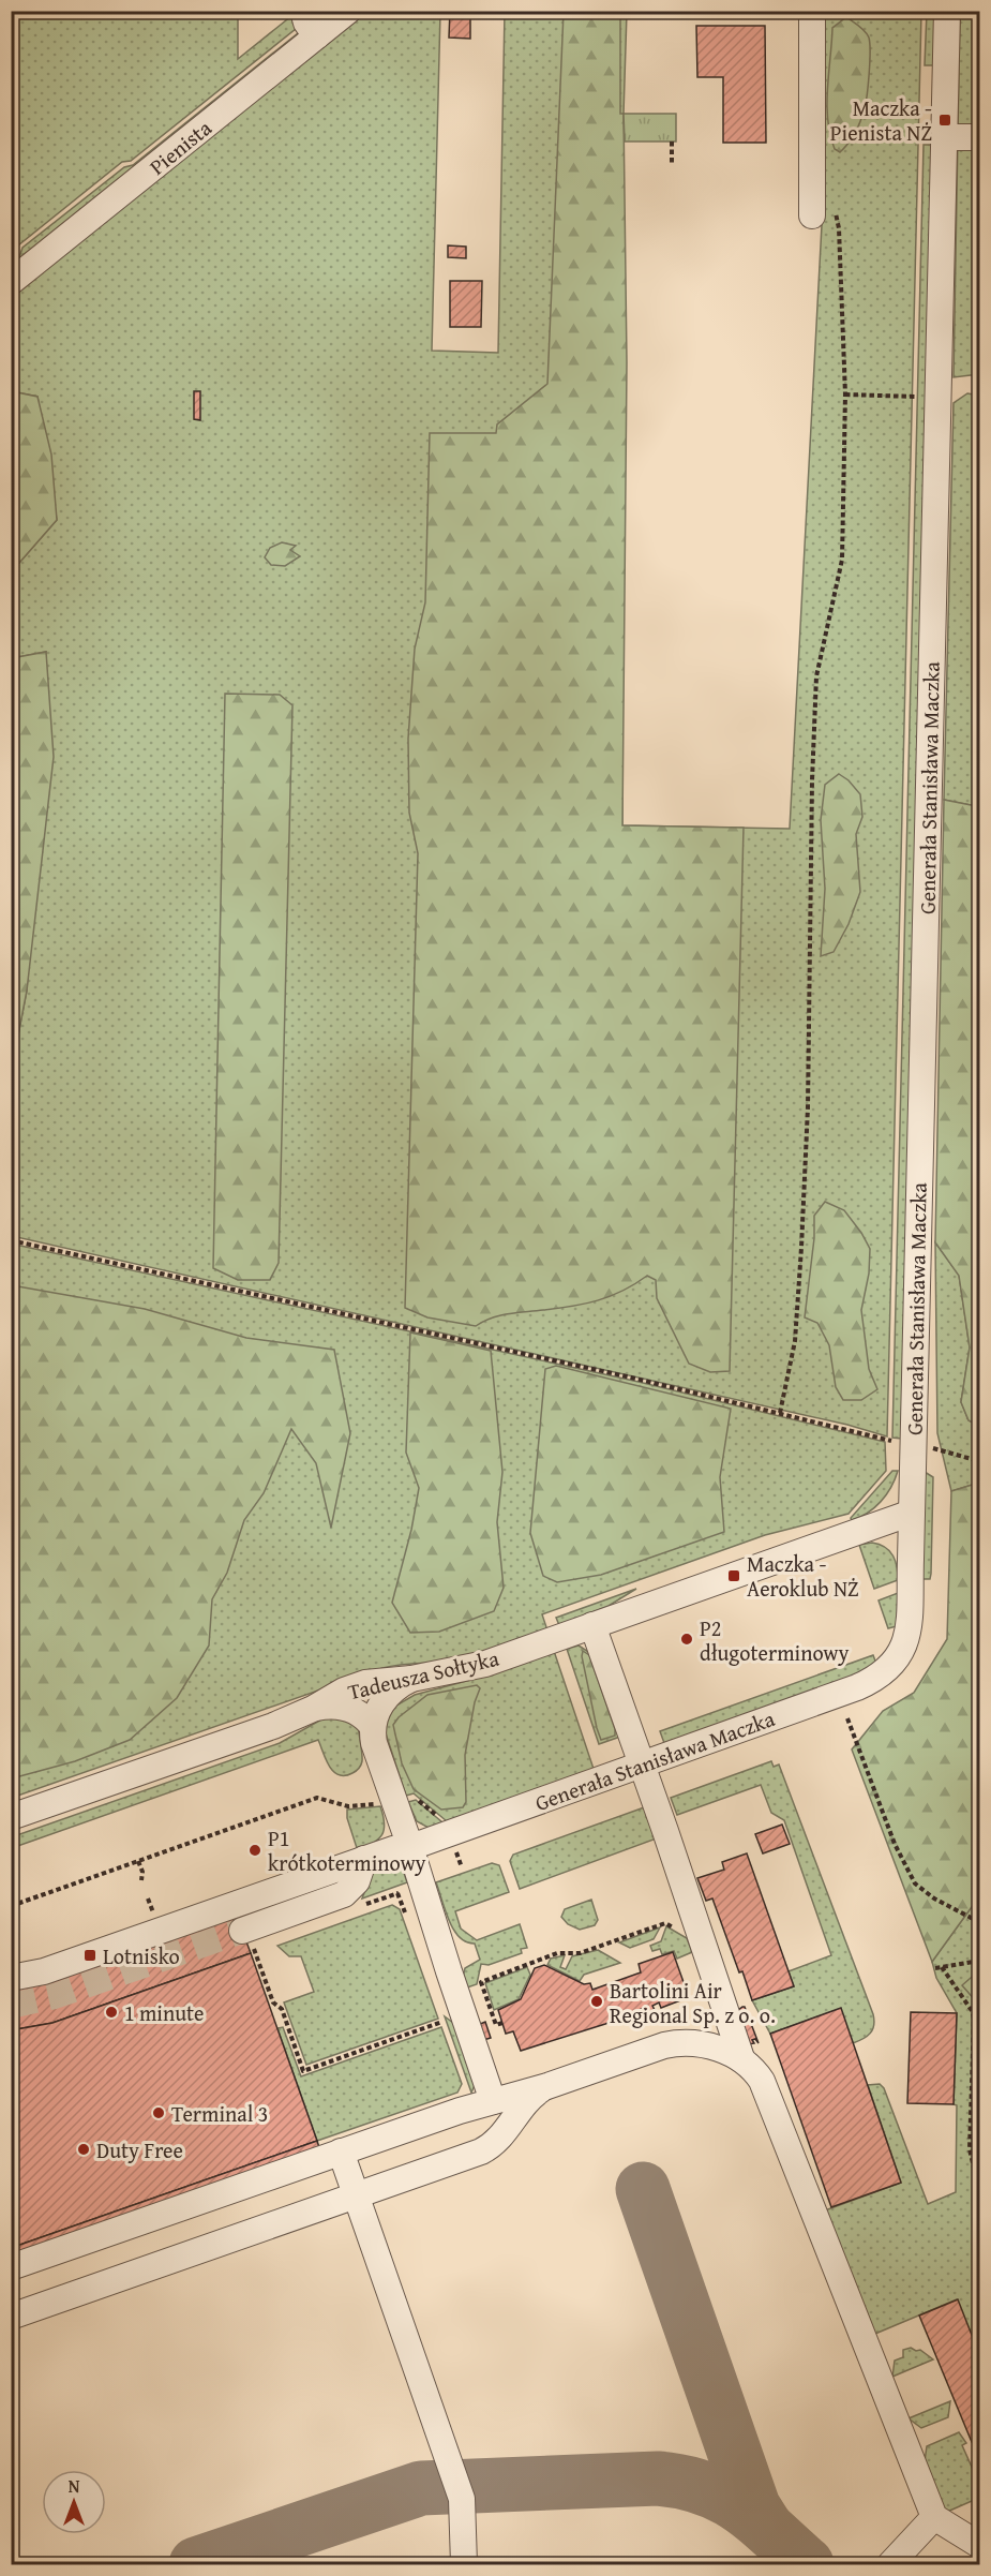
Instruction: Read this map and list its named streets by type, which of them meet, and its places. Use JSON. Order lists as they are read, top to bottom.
{
  "streets": {
    "street": ["Pienista", "Generała Stanisława Maczka", "Tadeusza Sołtyka"]
  },
  "crossings": [
    ["Generała Stanisława Maczka", "Tadeusza Sołtyka"]
  ],
  "places": {
    "transit": ["Maczka - Pienista NŻ", "Maczka - Aeroklub NŻ", "Lotnisko"],
    "other": [
      "P2 długoterminowy",
      "P1 krótkoterminowy",
      "Bartolini Air Regional Sp. z o. o.",
      "1 minute",
      "Terminal 3",
      "Duty Free"
    ]
  },
  "north": "top"
}
